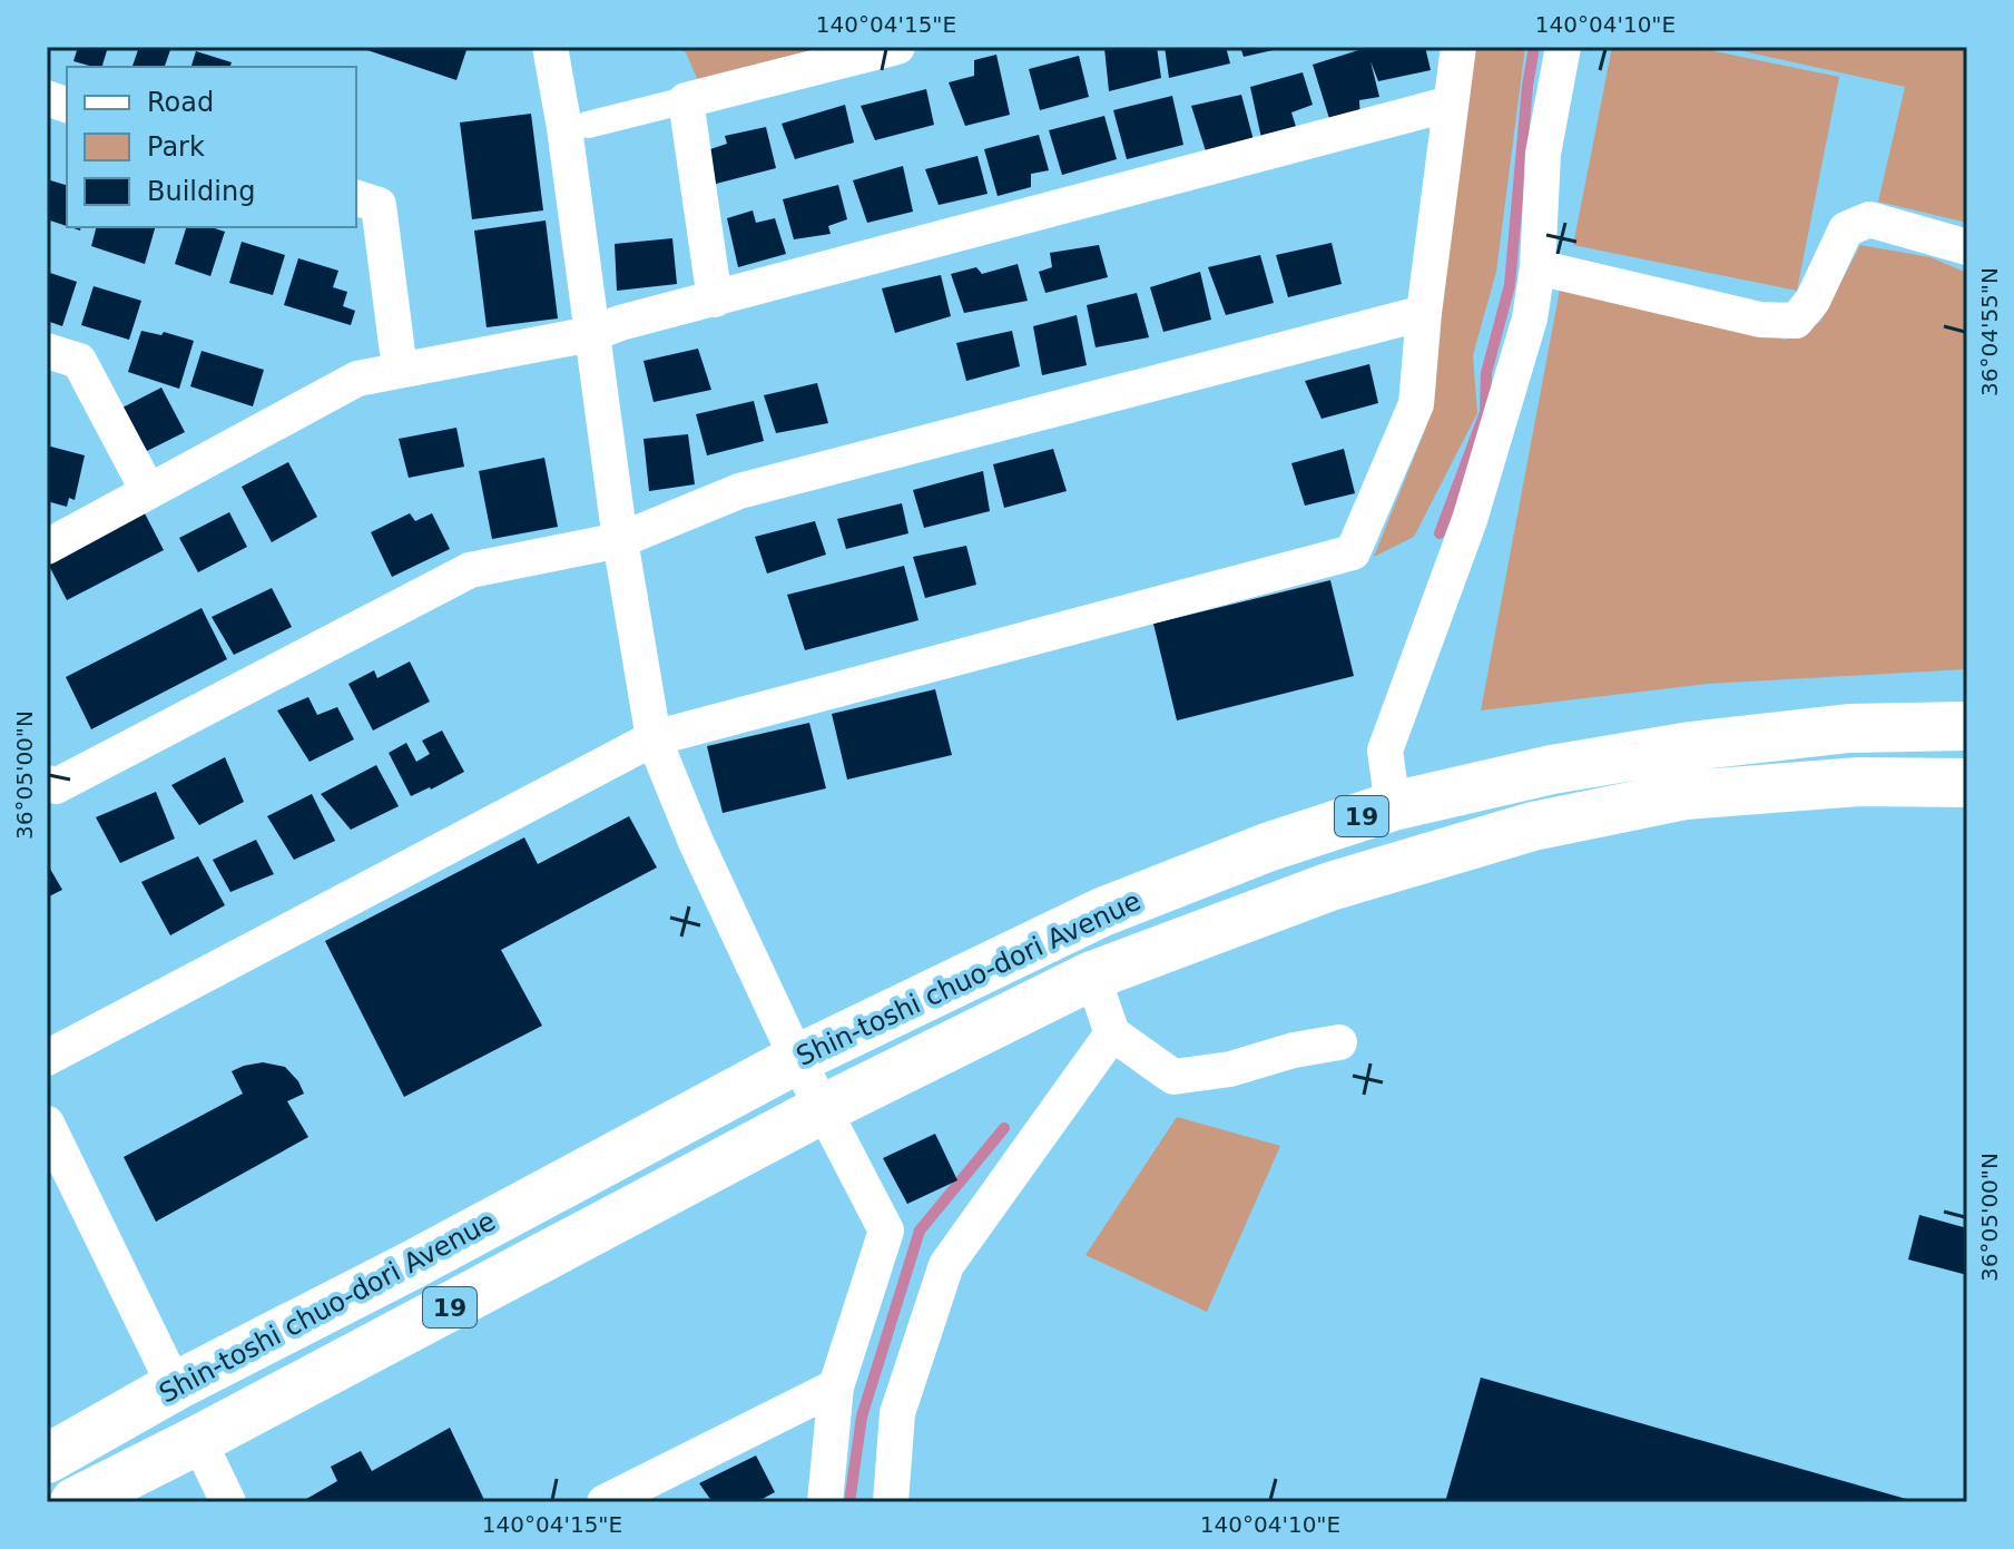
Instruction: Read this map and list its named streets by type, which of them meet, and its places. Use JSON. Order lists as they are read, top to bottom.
{
  "streets": {
    "main road": ["19", "Shin-toshi chuo-dori Avenue"]
  },
  "legend": ["Road", "Park", "Building"],
  "coordinates": [
    "140°04'15\"E",
    "140°04'10\"E",
    "36°04'55\"N",
    "36°05'00\"N"
  ]
}
